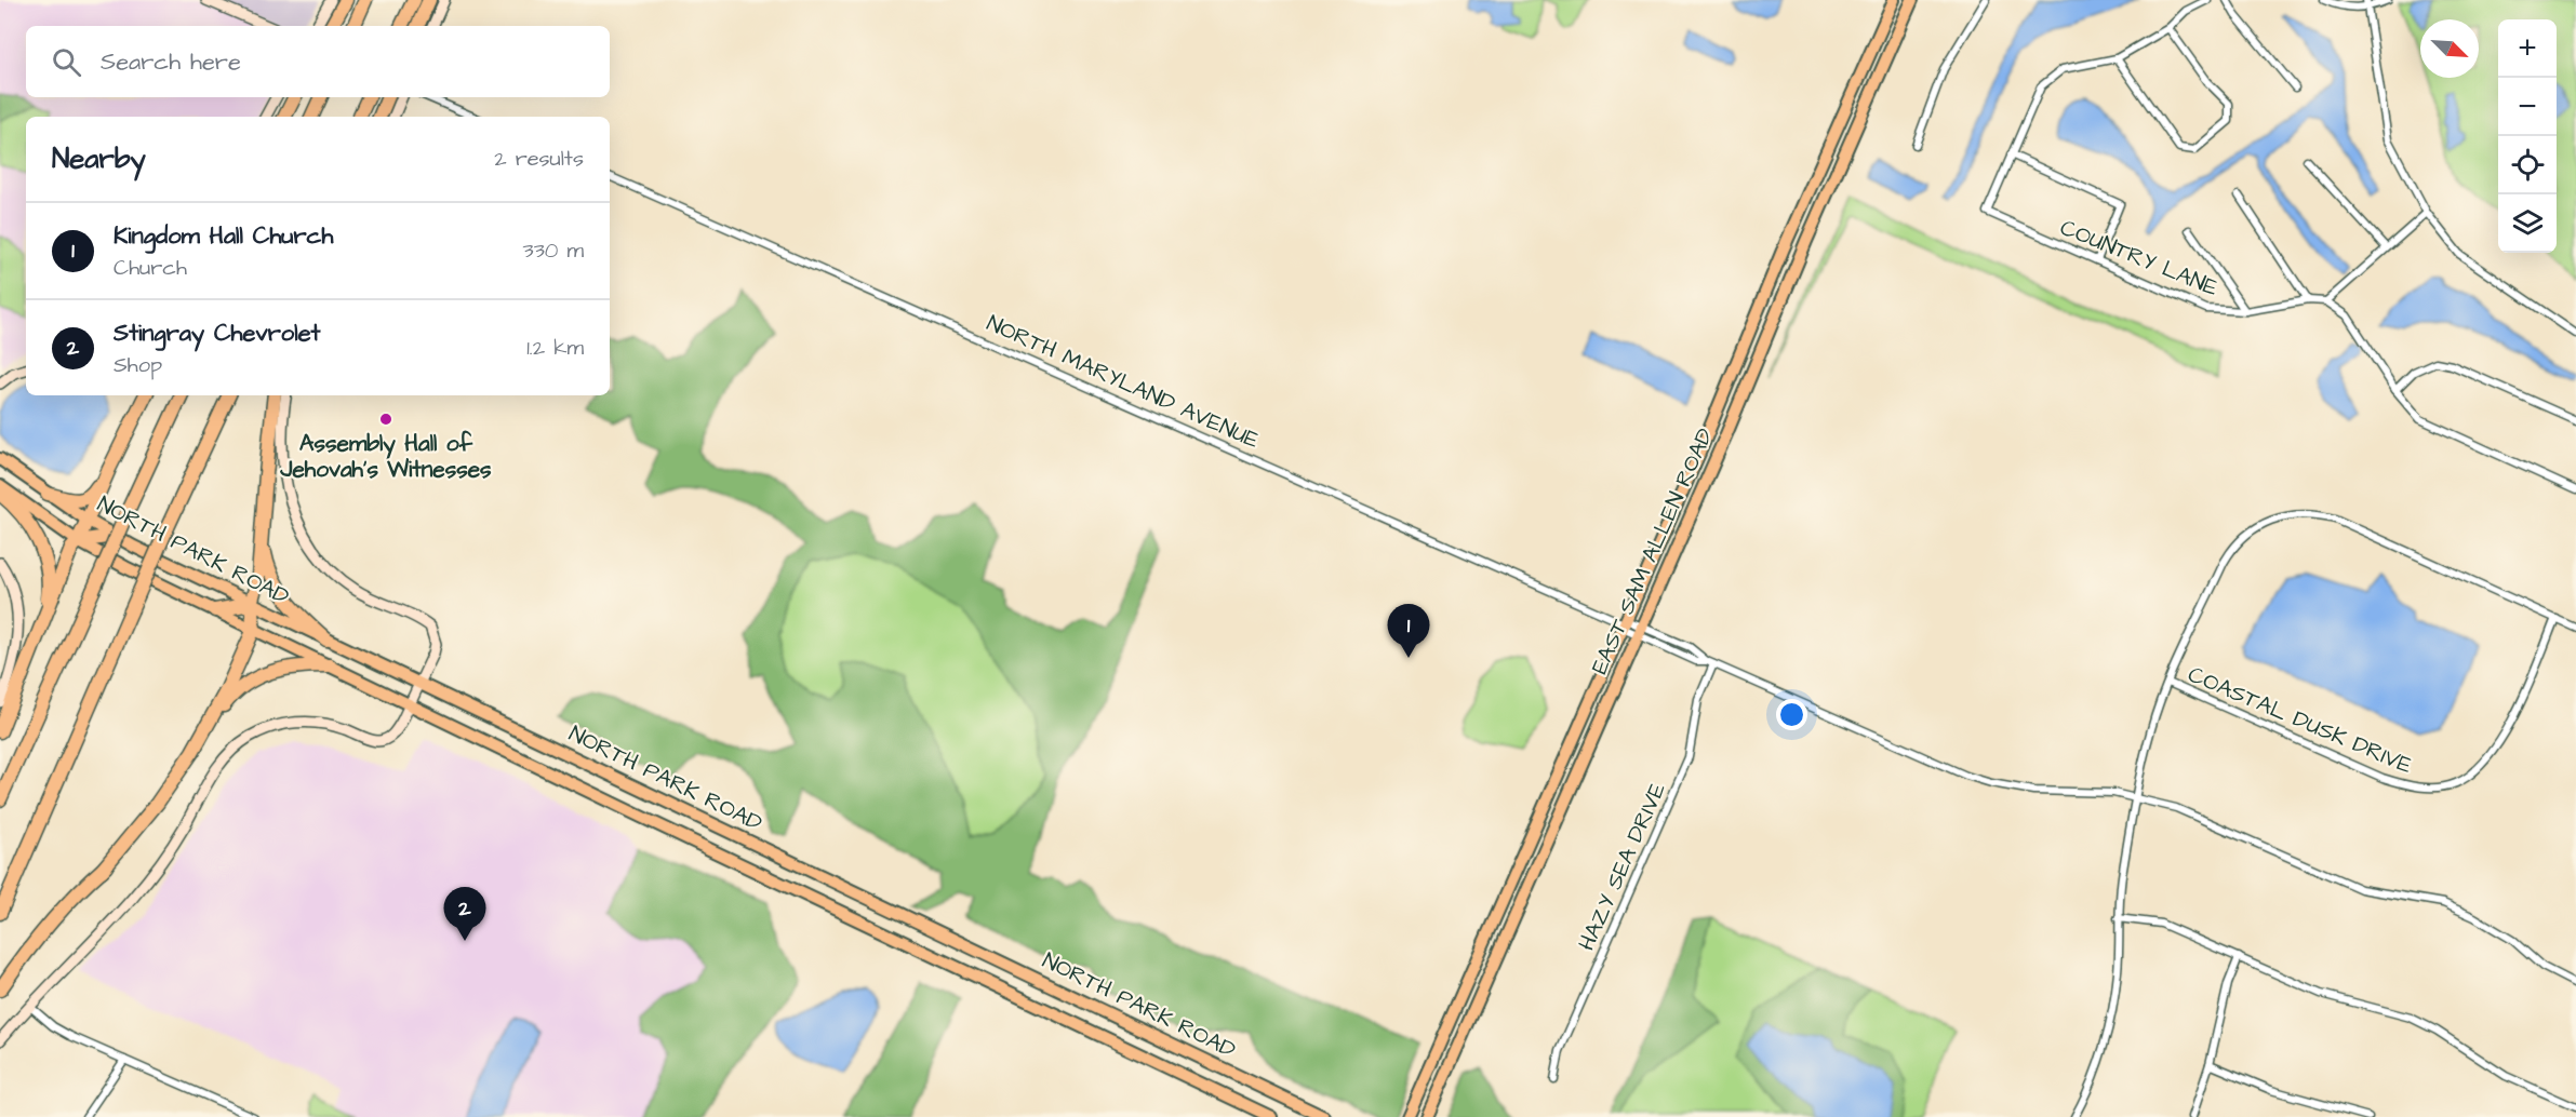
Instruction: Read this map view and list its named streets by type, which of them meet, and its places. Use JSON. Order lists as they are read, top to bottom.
{
  "streets": {
    "main road": ["NORTH PARK ROAD", "EAST SAM ALLEN ROAD"],
    "street": [
      "COUNTRY LANE",
      "NORTH MARYLAND AVENUE",
      "COASTAL DUSK DRIVE",
      "HAZY SEA DRIVE"
    ]
  },
  "crossings": [
    ["NORTH MARYLAND AVENUE", "EAST SAM ALLEN ROAD"],
    ["NORTH MARYLAND AVENUE", "HAZY SEA DRIVE"]
  ],
  "places": ["Assembly Hall of Jehovah's Witnesses"],
  "north": "bottom right",
  "page": {
    "map_buttons": ["+", "−"],
    "search": "Search here",
    "heading": ["Nearby", "2 results"],
    "list": [
      {
        "mark": "1",
        "name": "Kingdom Hall Church",
        "note": "Church",
        "value": "330 m"
      },
      {
        "mark": "2",
        "name": "Stingray Chevrolet",
        "note": "Shop",
        "value": "1.2 km"
      }
    ],
    "pins": ["1", "2"]
  }
}
